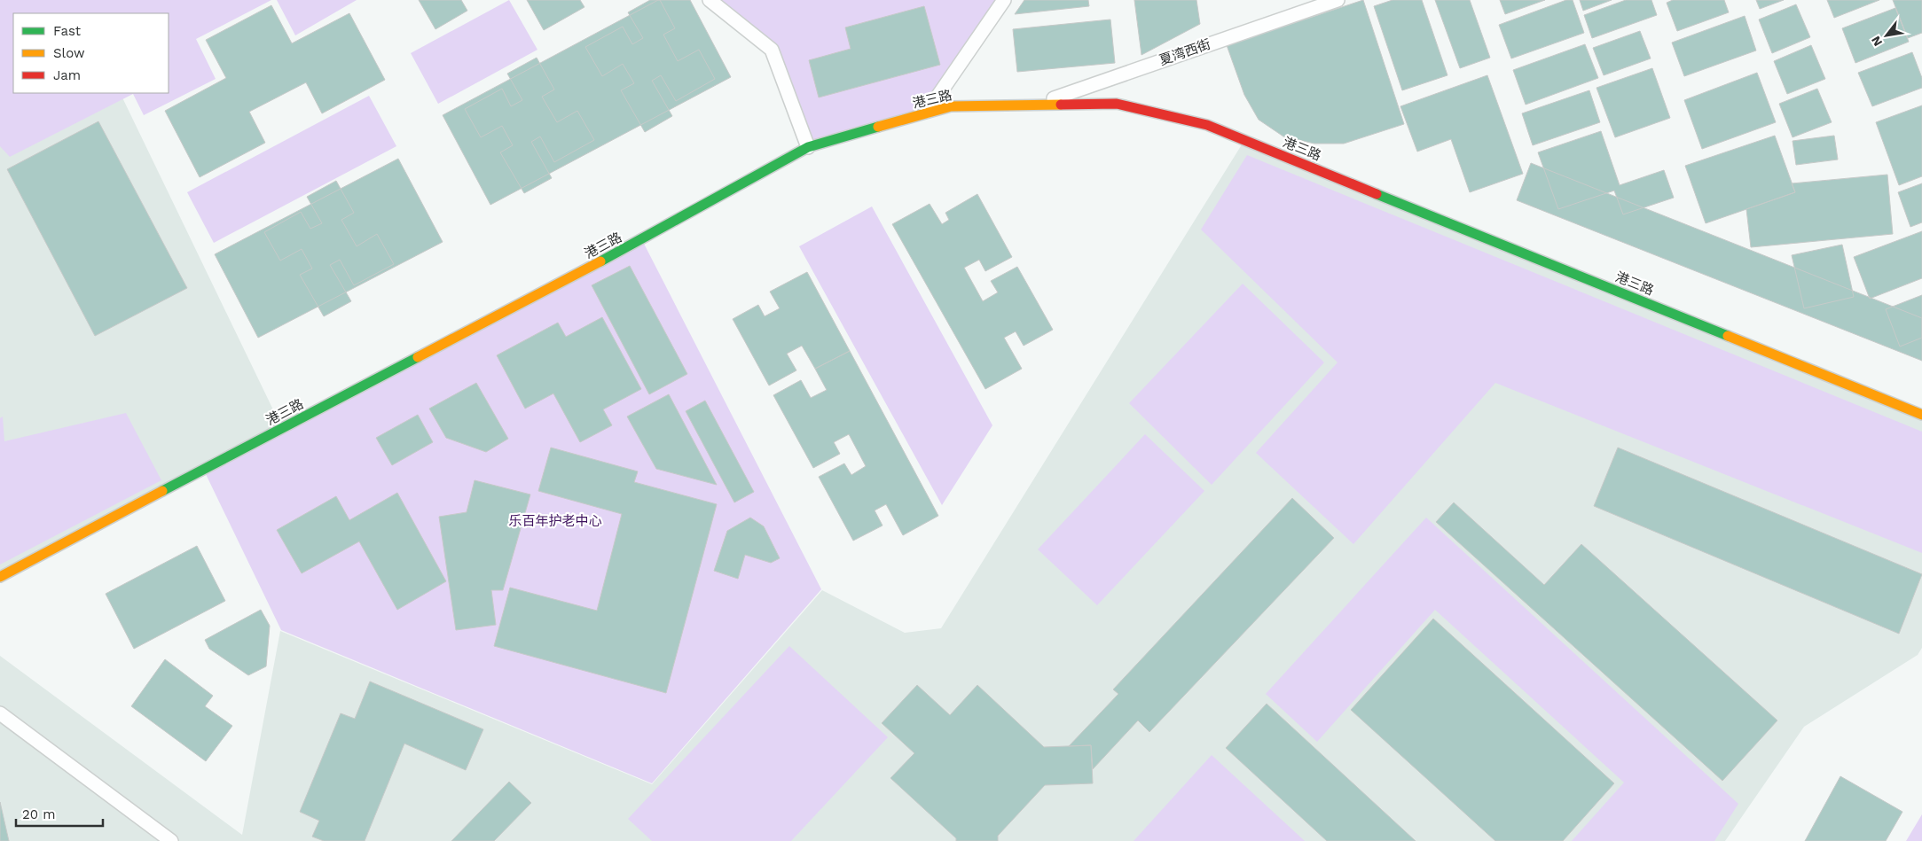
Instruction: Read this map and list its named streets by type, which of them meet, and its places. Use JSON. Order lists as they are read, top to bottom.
{
  "streets": {
    "main road": ["港三路"],
    "lane": ["夏湾西街"]
  },
  "crossings": [
    ["夏湾西街", "港三路"]
  ],
  "parks": ["乐百年护老中心"],
  "legend": ["Fast", "Slow", "Jam"],
  "scale_bar": "20 m",
  "north": "bottom left"
}
